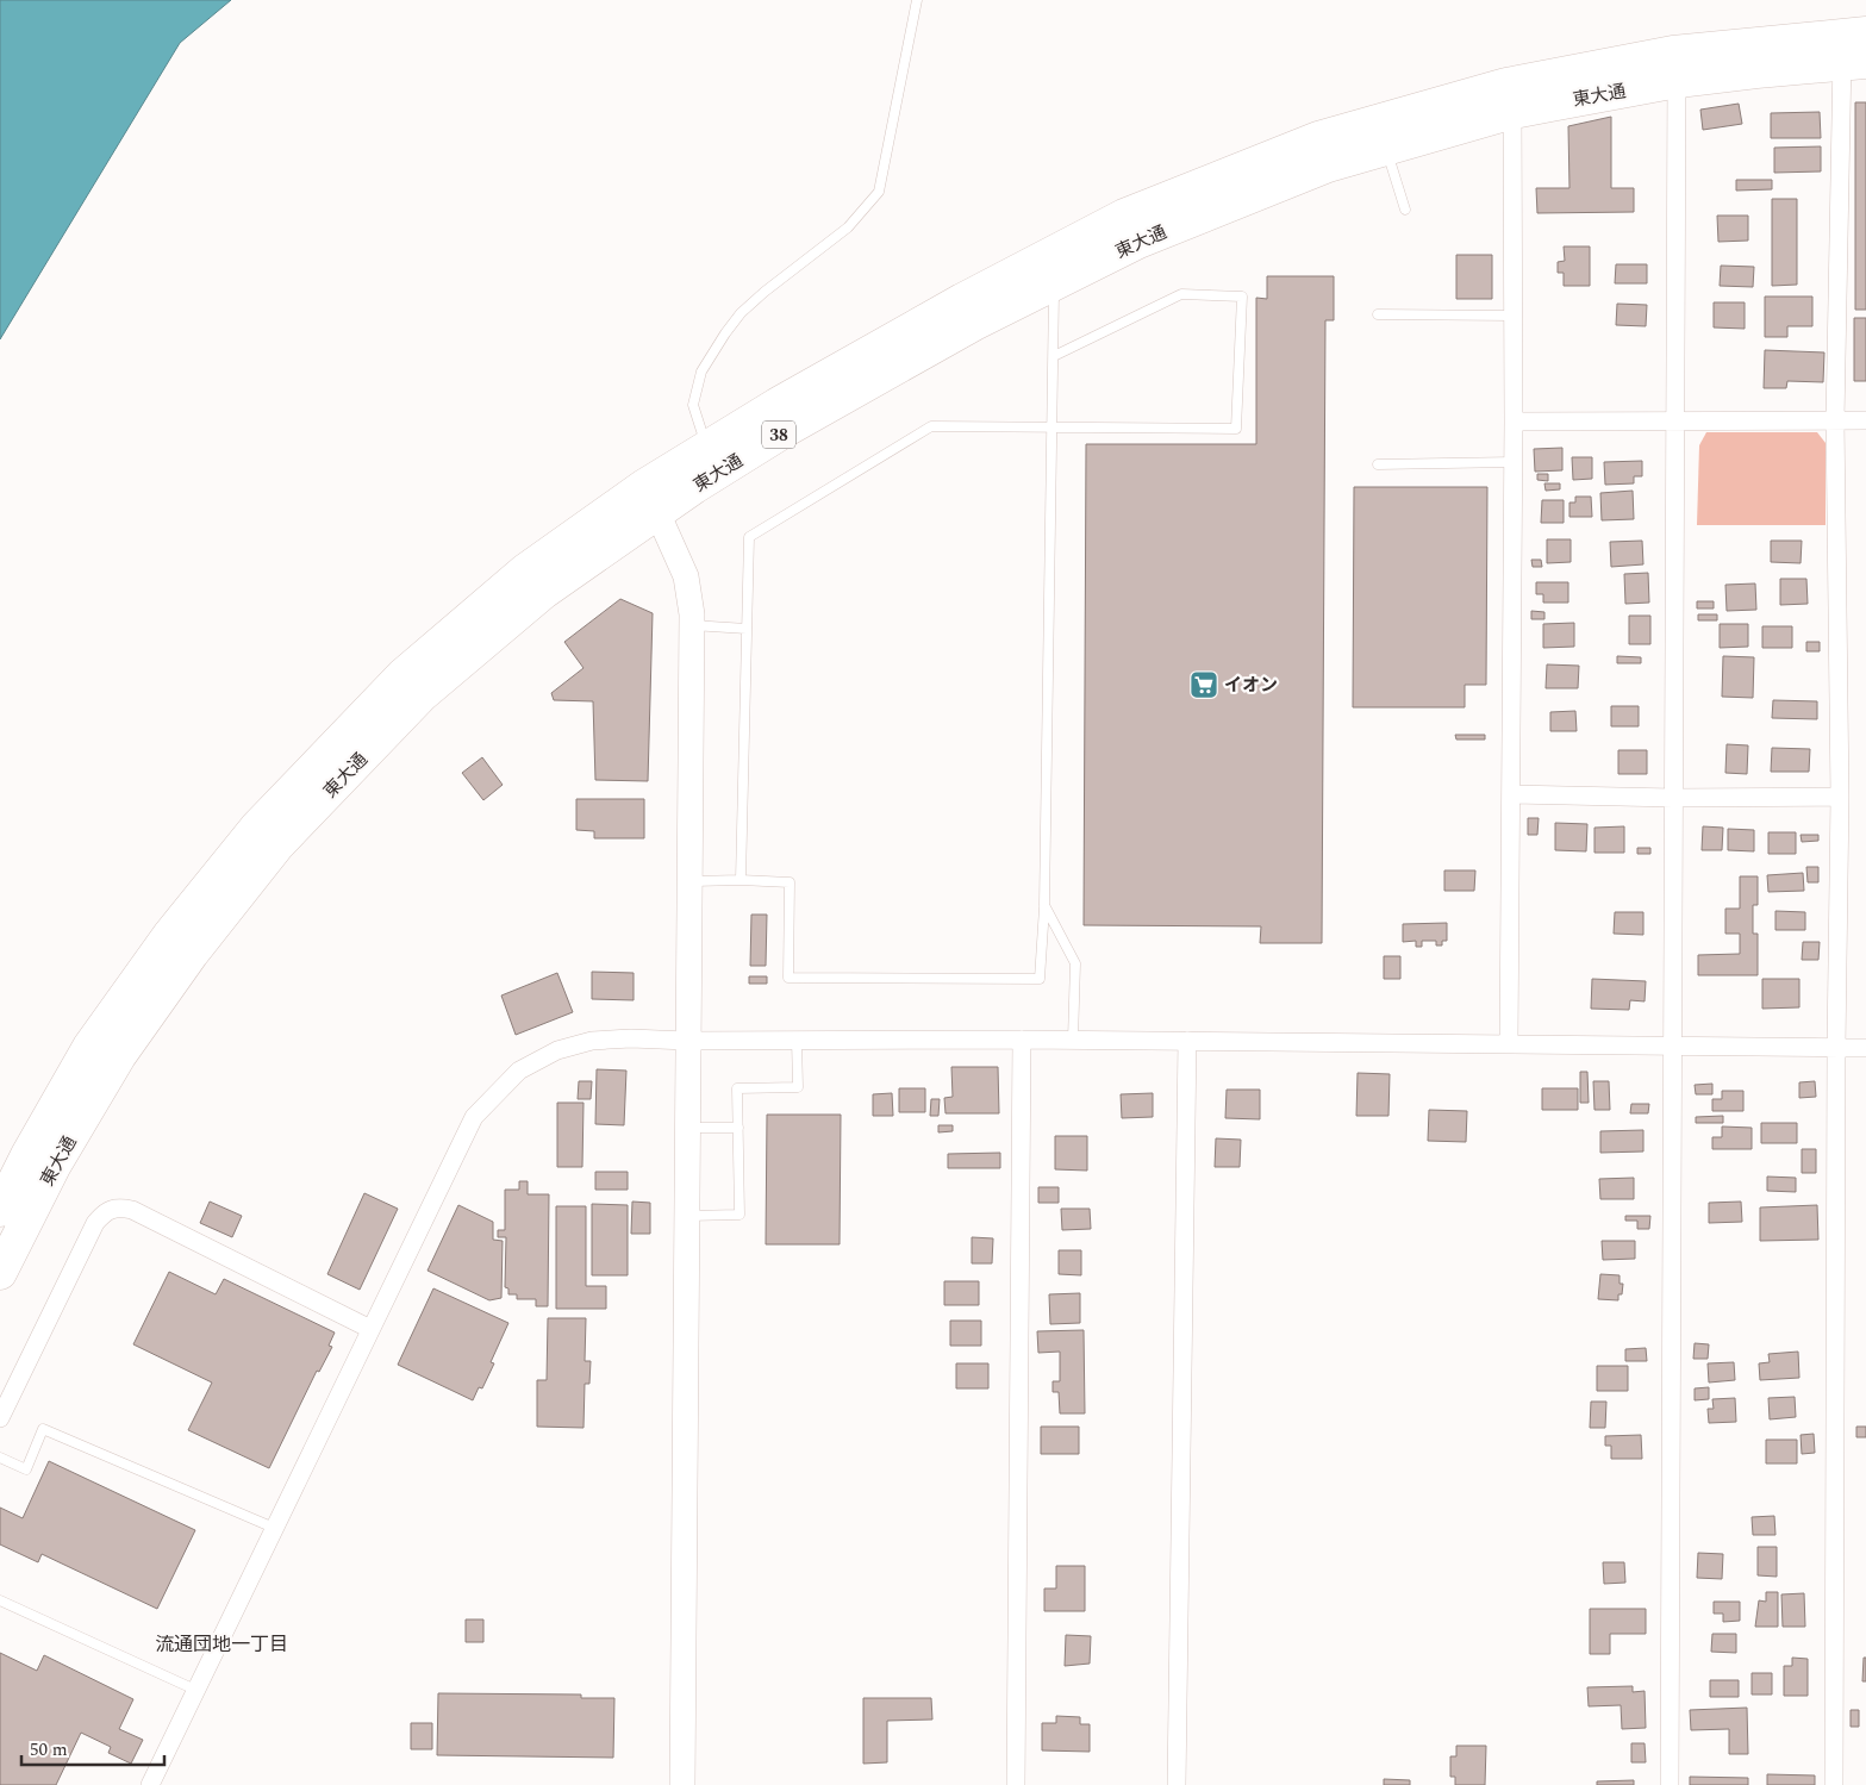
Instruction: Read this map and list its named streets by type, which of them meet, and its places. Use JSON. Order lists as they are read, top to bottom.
{
  "streets": {
    "highway": ["東大通", "38"]
  },
  "districts": ["流通団地一丁目"],
  "places": {
    "supermarket": ["イオン"]
  },
  "scale_bar": "50 m"
}
